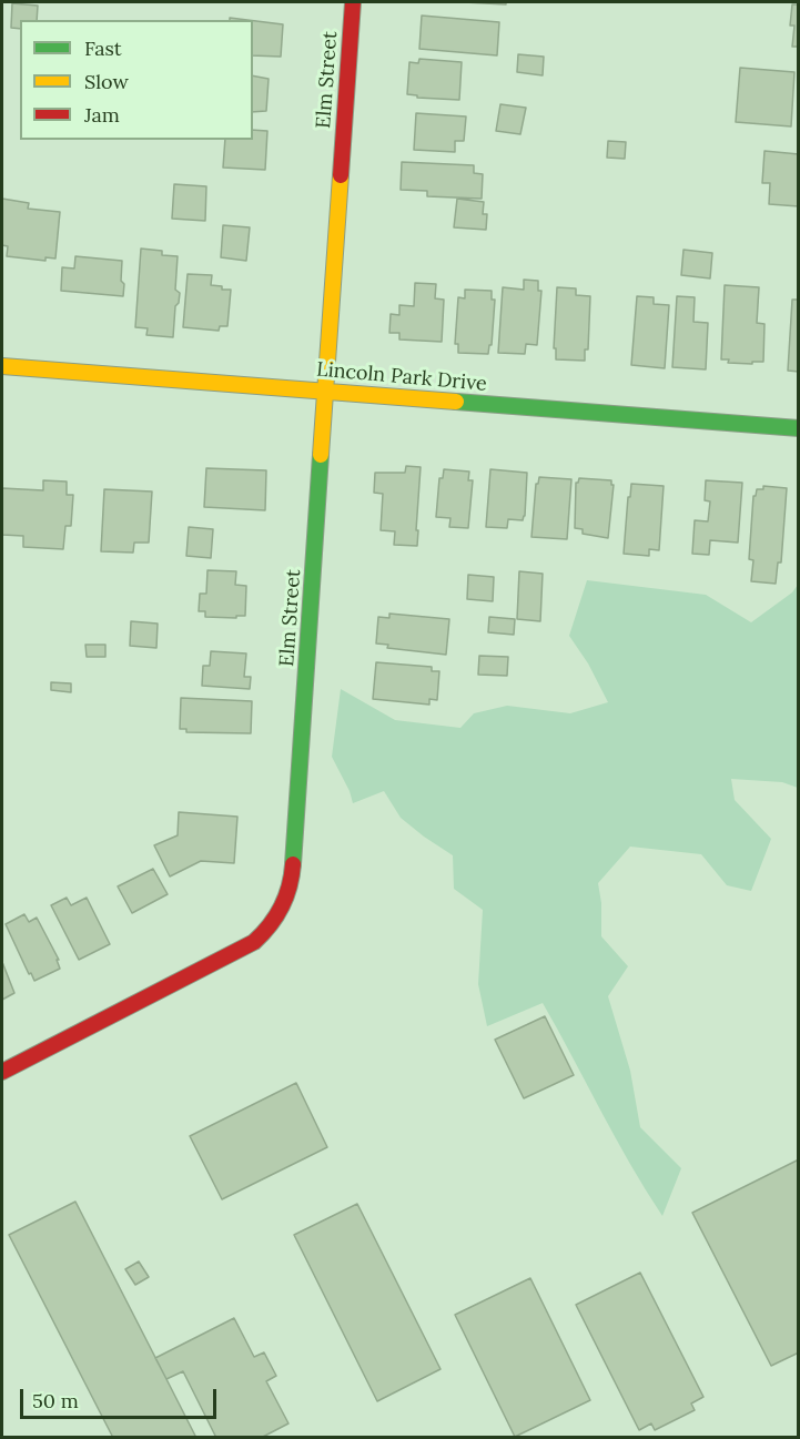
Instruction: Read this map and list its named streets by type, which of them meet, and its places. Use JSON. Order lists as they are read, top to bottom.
{
  "streets": {
    "street": ["Elm Street", "Lincoln Park Drive"]
  },
  "crossings": [
    ["Elm Street", "Lincoln Park Drive"]
  ],
  "legend": ["Fast", "Slow", "Jam"],
  "scale_bar": "50 m"
}
